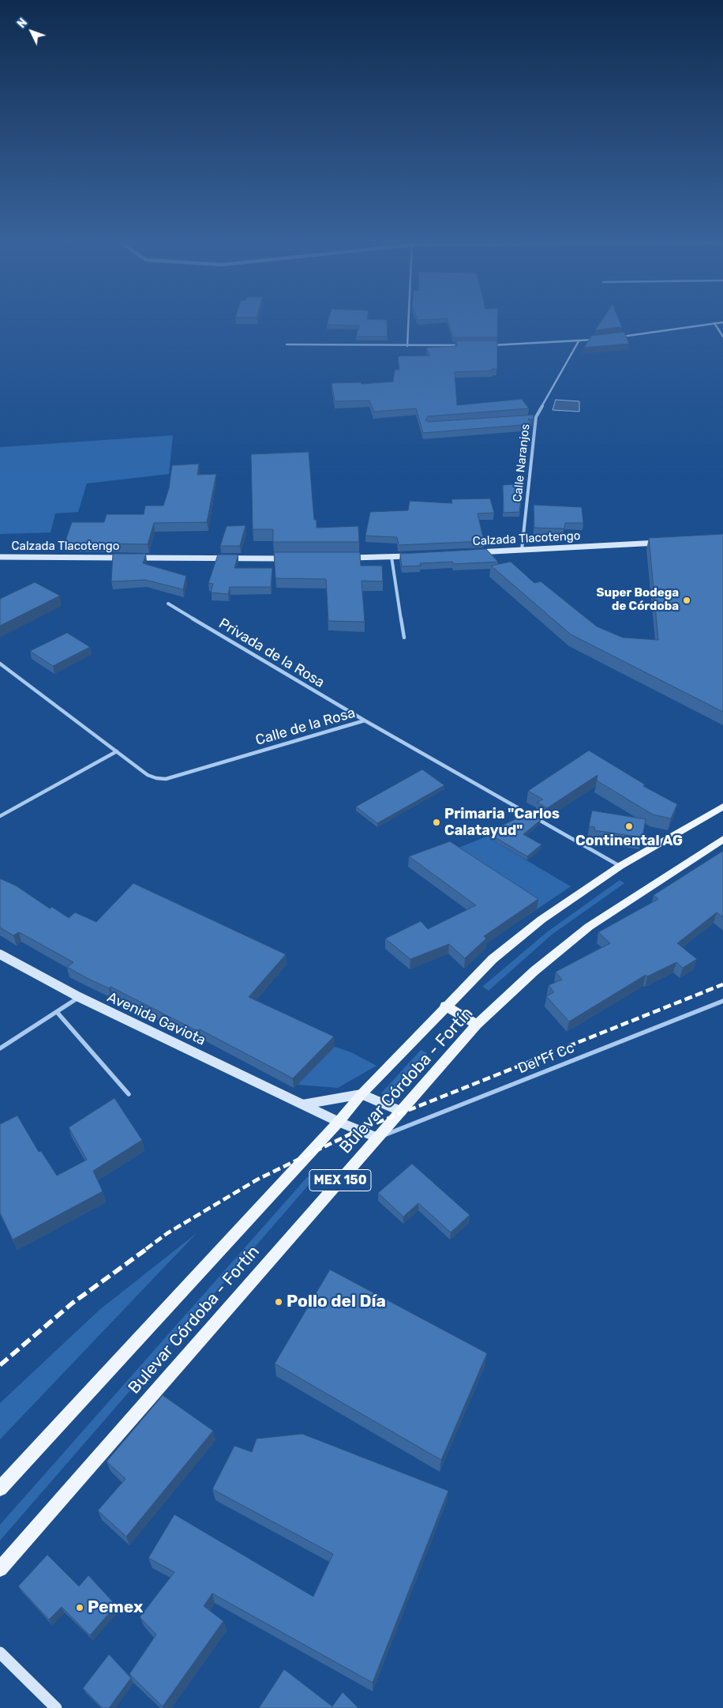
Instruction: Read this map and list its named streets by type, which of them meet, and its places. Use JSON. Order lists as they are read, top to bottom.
{
  "streets": {
    "main road": ["Bulevar Córdoba - Fortín", "MEX 150"],
    "street": [
      "Calle Naranjos",
      "Calzada Tlacotengo",
      "Privada de la Rosa",
      "Calle de la Rosa",
      "Avenida Gaviota",
      "Del Ff Cc"
    ]
  },
  "crossings": [
    ["Calle Naranjos", "Calzada Tlacotengo"],
    ["Privada de la Rosa", "Calle de la Rosa"],
    ["Calle de la Rosa", "Bulevar Córdoba - Fortín"],
    ["Avenida Gaviota", "Del Ff Cc"],
    ["Avenida Gaviota", "Bulevar Córdoba - Fortín"],
    ["Del Ff Cc", "Bulevar Córdoba - Fortín"]
  ],
  "places": [
    "Super Bodega de Córdoba",
    "Primaria \"Carlos Calatayud\"",
    "Continental AG",
    "Pollo del Día",
    "Pemex"
  ],
  "north": "top left"
}
